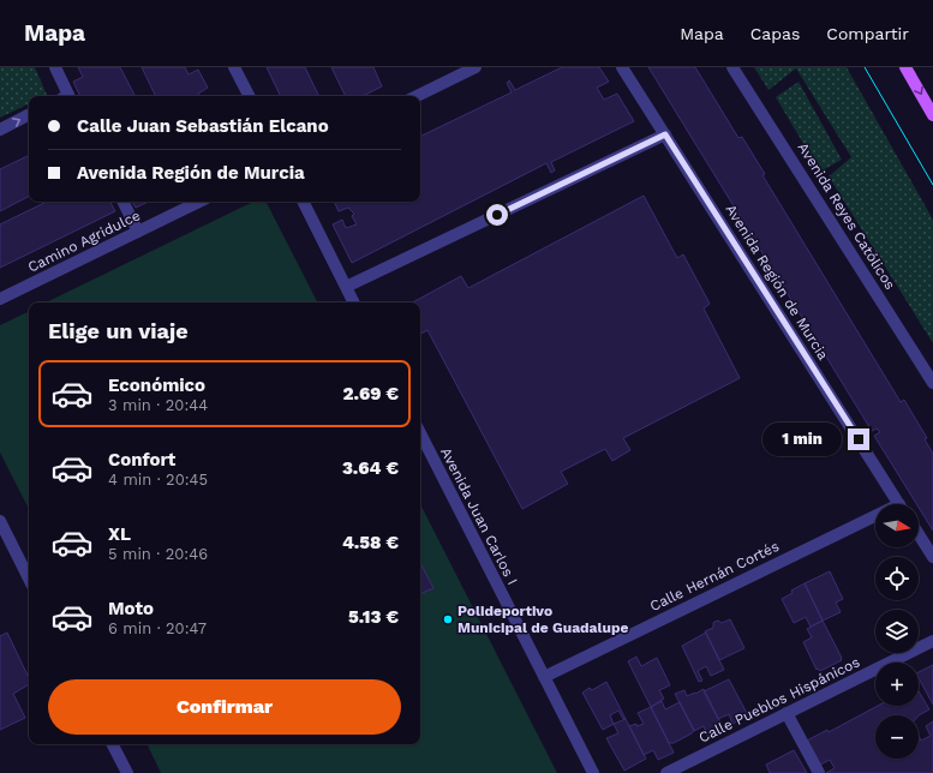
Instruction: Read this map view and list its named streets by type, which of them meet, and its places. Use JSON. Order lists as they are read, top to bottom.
{
  "streets": {
    "street": [
      "Avenida Reyes Católicos",
      "Camino Agridulce",
      "Avenida Región de Murcia",
      "Avenida Juan Carlos I",
      "Calle Hernán Cortés",
      "Calle Pueblos Hispánicos"
    ]
  },
  "crossings": [
    ["Avenida Juan Carlos I", "Calle Hernán Cortés"]
  ],
  "places": ["Polideportivo Municipal de Guadalupe"],
  "north": "right",
  "page": {
    "header": "Mapa",
    "nav": ["Mapa", "Capas", "Compartir"],
    "banner": ["Calle Juan Sebastián Elcano", "Avenida Región de Murcia"],
    "heading": "Elige un viaje",
    "list": [
      {
        "name": "Económico",
        "note": "3 min · 20:44",
        "value": "2.69 €"
      },
      {
        "name": "Confort",
        "note": "4 min · 20:45",
        "value": "3.64 €"
      },
      {
        "name": "XL",
        "note": "5 min · 20:46",
        "value": "4.58 €"
      },
      {
        "name": "Moto",
        "note": "6 min · 20:47",
        "value": "5.13 €"
      }
    ],
    "bubble": "1 min",
    "map_buttons": ["+", "−"],
    "buttons": "Confirmar"
  }
}
